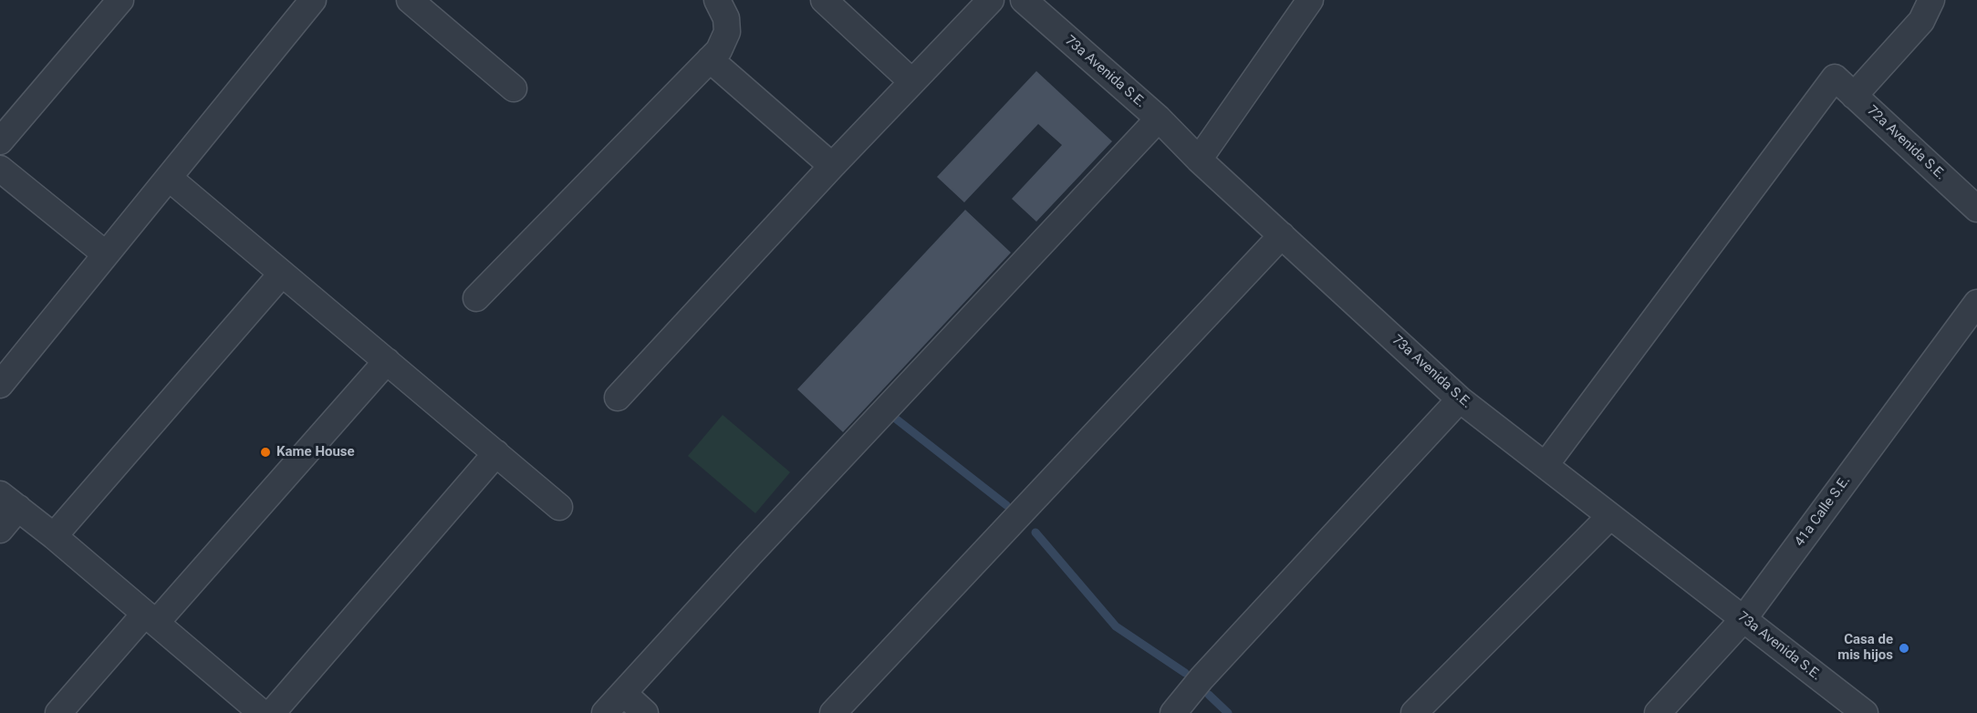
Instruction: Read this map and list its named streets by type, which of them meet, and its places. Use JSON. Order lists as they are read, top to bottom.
{
  "streets": {
    "street": ["73a Avenida S.E.", "72a Avenida S.E.", "41a Calle S.E."]
  },
  "crossings": [
    ["73a Avenida S.E.", "72a Avenida S.E."],
    ["73a Avenida S.E.", "41a Calle S.E."]
  ],
  "places": ["Kame House", "Casa de mis hijos"]
}
